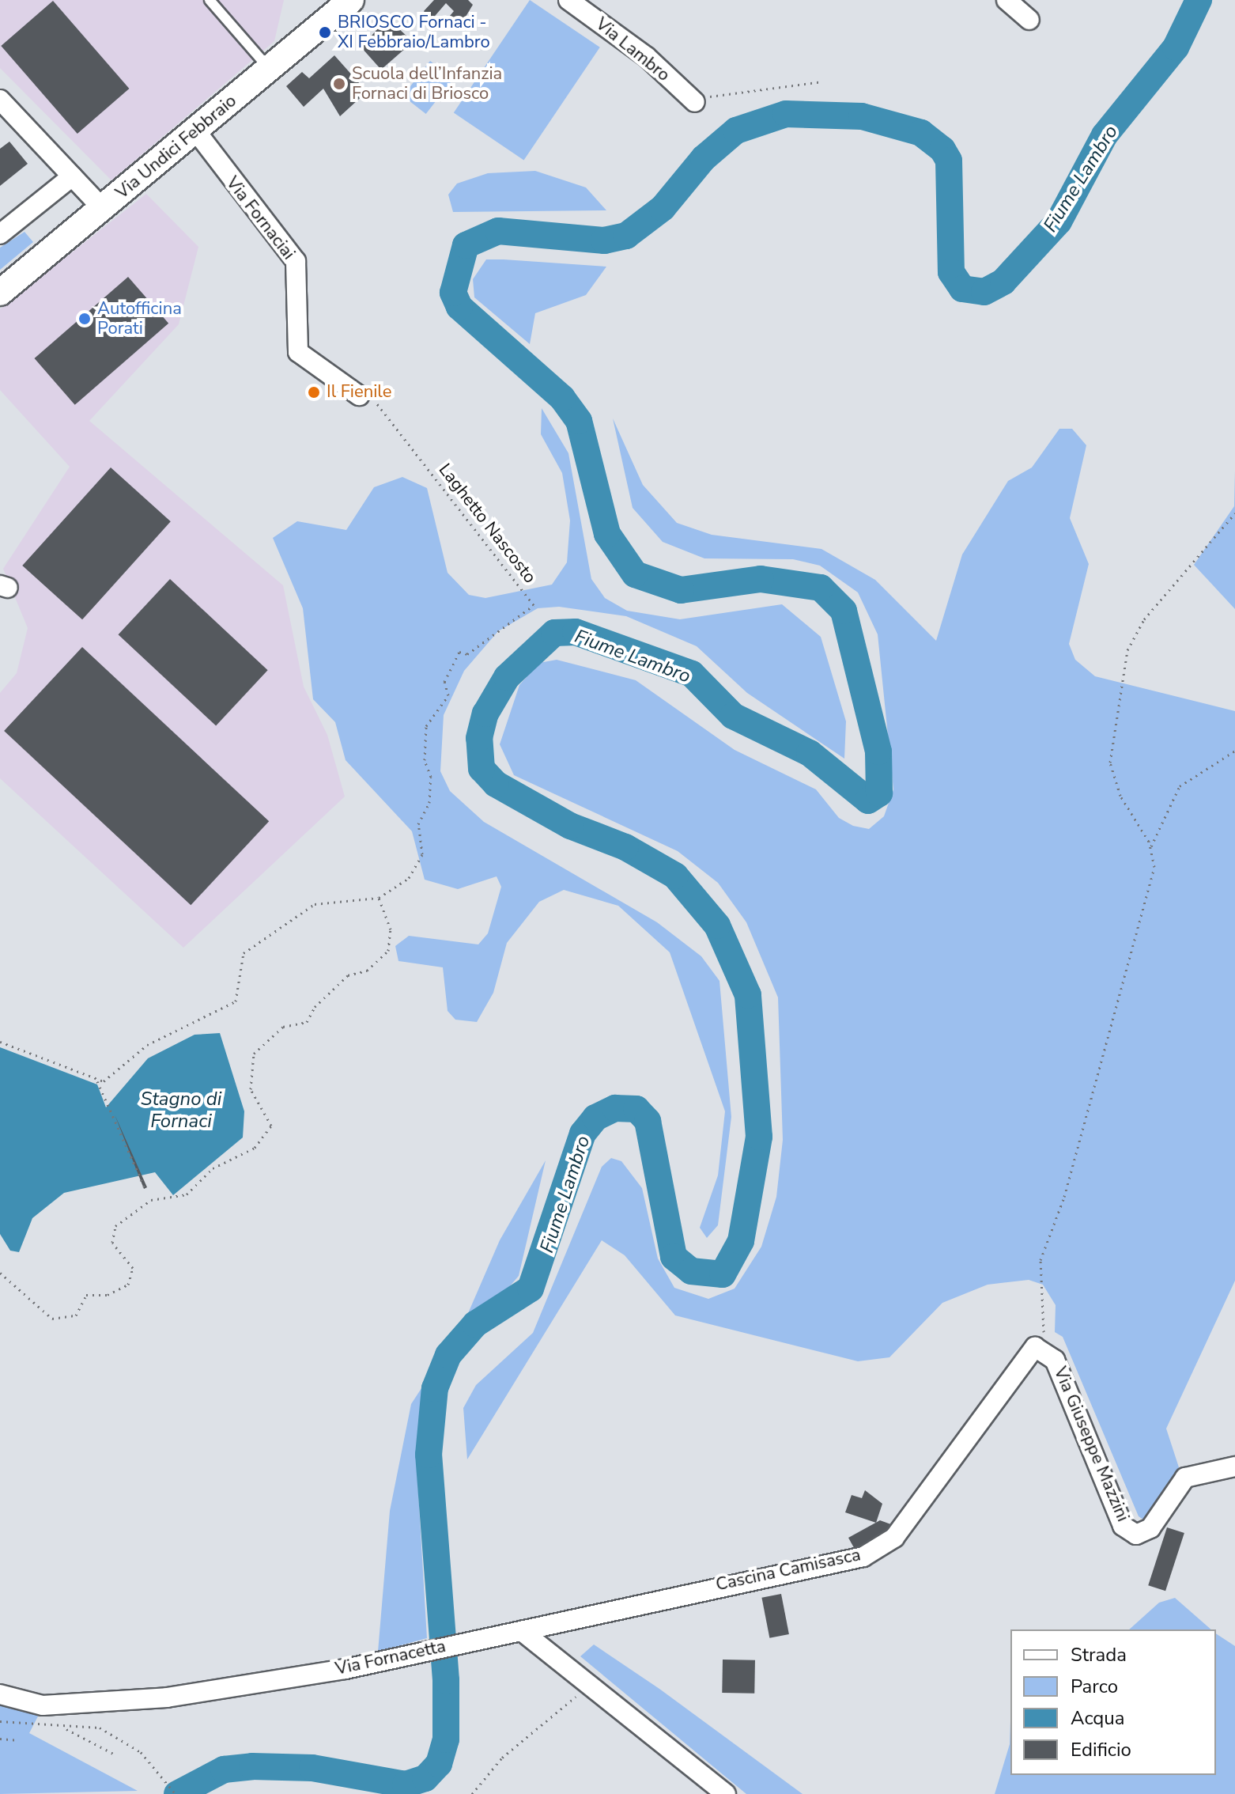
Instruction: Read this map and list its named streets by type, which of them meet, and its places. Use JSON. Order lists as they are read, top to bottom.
{
  "streets": {
    "street": [
      "Via Lambro",
      "Via Undici Febbraio",
      "Via Fornaciai",
      "Via Giuseppe Mazzini",
      "Cascina Camisasca",
      "Via Fornacetta"
    ],
    "path": ["Laghetto Nascosto"]
  },
  "crossings": [
    ["Via Undici Febbraio", "Via Fornaciai"],
    ["Via Fornaciai", "Laghetto Nascosto"],
    ["Via Giuseppe Mazzini", "Cascina Camisasca"],
    ["Cascina Camisasca", "Via Fornacetta"]
  ],
  "water": ["Fiume Lambro", "Stagno di Fornaci"],
  "places": [
    "BRIOSCO Fornaci - XI Febbraio/Lambro",
    "Scuola dell’Infanzia Fornaci di Briosco",
    "Autofficina Porati",
    "Il Fienile"
  ],
  "legend": [
    "Strada",
    "Parco",
    "Acqua",
    "Edificio"
  ]
}
